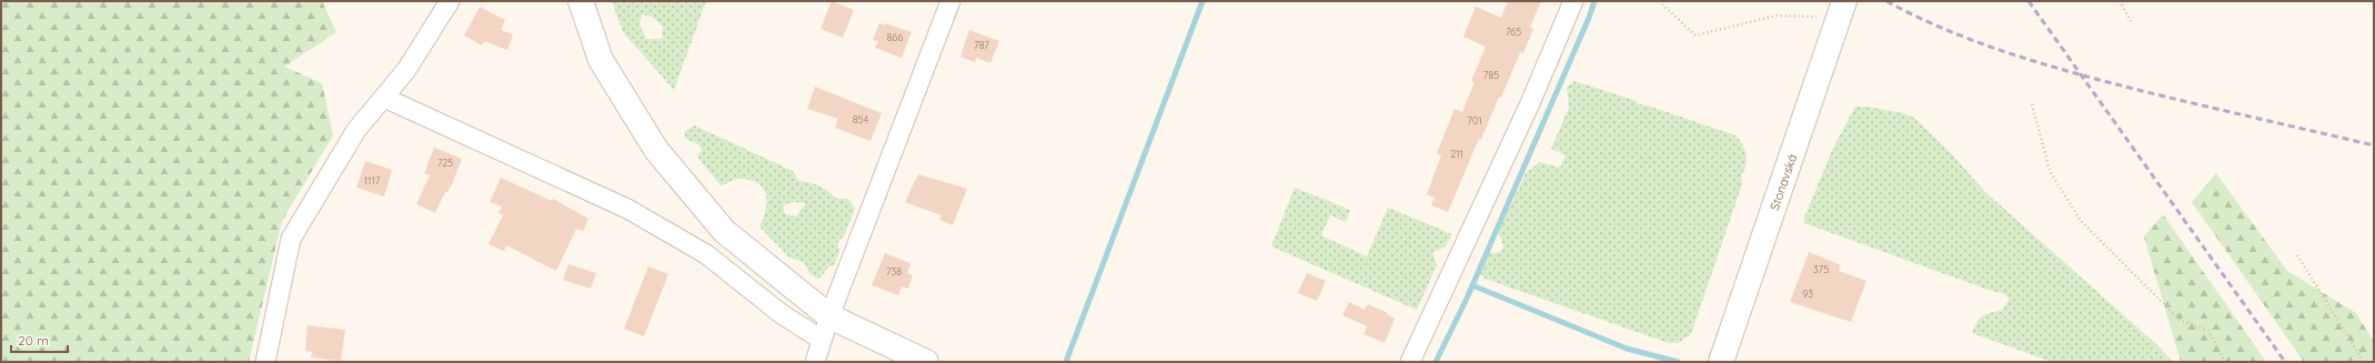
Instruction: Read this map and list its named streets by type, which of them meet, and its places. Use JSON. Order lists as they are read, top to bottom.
{
  "streets": {
    "street": ["Stonavská"]
  },
  "house_numbers": [
    "765",
    "866",
    "787",
    "785",
    "854",
    "701",
    "211",
    "725",
    "1117",
    "375",
    "738",
    "93"
  ],
  "scale_bar": "20 m"
}
